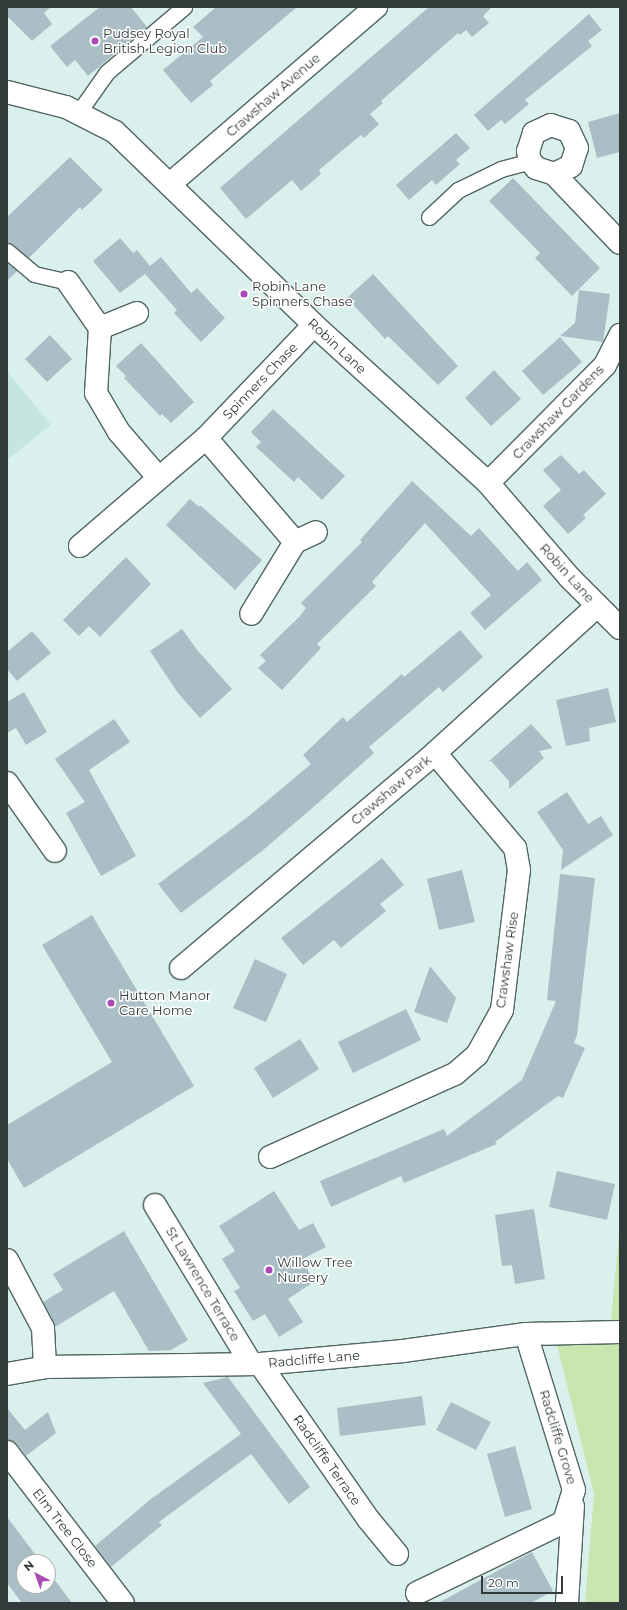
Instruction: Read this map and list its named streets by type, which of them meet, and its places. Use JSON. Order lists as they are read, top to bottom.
{
  "streets": {
    "street": [
      "Crawshaw Avenue",
      "Robin Lane",
      "Spinners Chase",
      "Crawshaw Gardens",
      "Crawshaw Park",
      "Crawshaw Rise",
      "St Lawrence Terrace",
      "Radcliffe Lane",
      "Radcliffe Grove",
      "Radcliffe Terrace",
      "Elm Tree Close"
    ]
  },
  "crossings": [
    ["Crawshaw Avenue", "Robin Lane"],
    ["Robin Lane", "Spinners Chase"],
    ["Robin Lane", "Crawshaw Gardens"],
    ["Robin Lane", "Crawshaw Park"],
    ["Crawshaw Park", "Crawshaw Rise"],
    ["St Lawrence Terrace", "Radcliffe Lane"],
    ["St Lawrence Terrace", "Radcliffe Terrace"],
    ["Radcliffe Lane", "Radcliffe Grove"],
    ["Radcliffe Lane", "Radcliffe Terrace"]
  ],
  "places": [
    "Pudsey Royal British Legion Club",
    "Robin Lane Spinners Chase",
    "Hutton Manor Care Home",
    "Willow Tree Nursery"
  ],
  "scale_bar": "20 m",
  "north": "top left"
}
